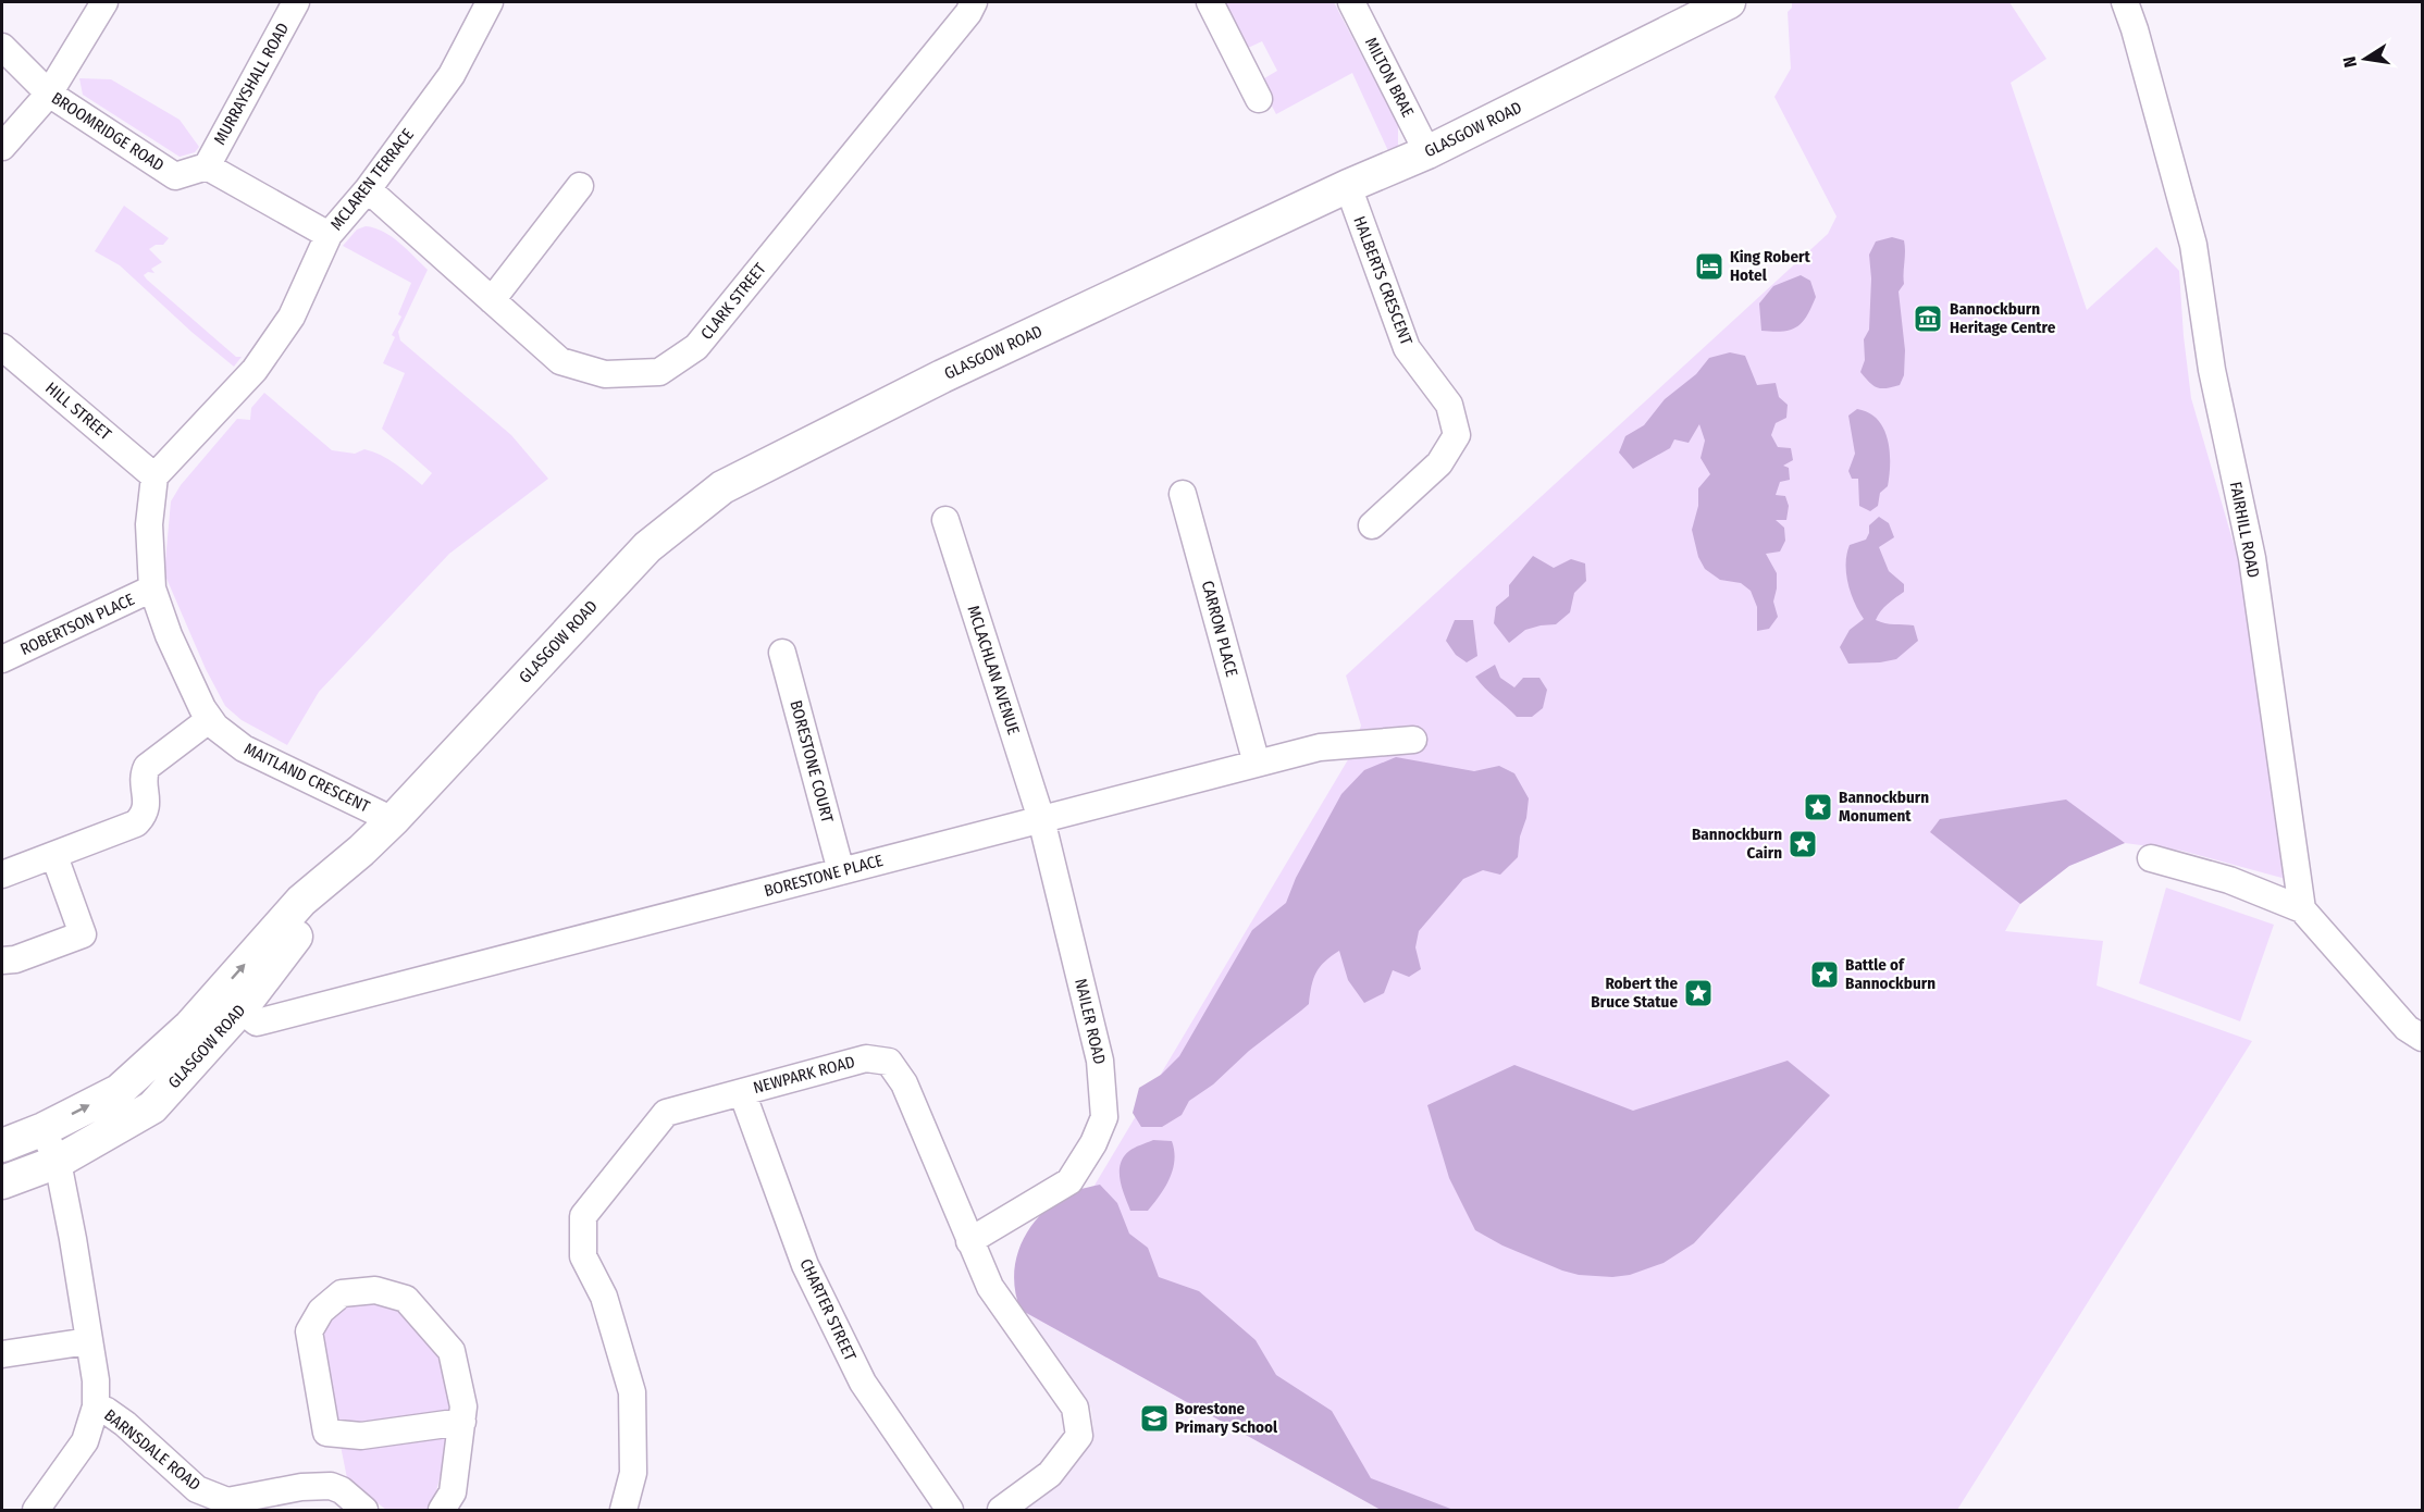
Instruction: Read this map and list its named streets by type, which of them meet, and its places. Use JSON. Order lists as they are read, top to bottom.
{
  "streets": {
    "main road": ["GLASGOW ROAD"],
    "street": [
      "MILTON BRAE",
      "MURRAYSHALL ROAD",
      "BROOMRIDGE ROAD",
      "MCLAREN TERRACE",
      "HALBERTS CRESCENT",
      "CLARK STREET",
      "HILL STREET",
      "FAIRHILL ROAD",
      "ROBERTSON PLACE",
      "CARRON PLACE",
      "MCLACHLAN AVENUE",
      "BORESTONE COURT",
      "MAITLAND CRESCENT",
      "BORESTONE PLACE",
      "NAILER ROAD",
      "NEWPARK ROAD",
      "CHARTER STREET",
      "BARNSDALE ROAD"
    ]
  },
  "crossings": [
    ["MILTON BRAE", "GLASGOW ROAD"],
    ["MURRAYSHALL ROAD", "BROOMRIDGE ROAD"],
    ["GLASGOW ROAD", "HALBERTS CRESCENT"],
    ["GLASGOW ROAD", "MAITLAND CRESCENT"],
    ["GLASGOW ROAD", "BORESTONE PLACE"],
    ["GLASGOW ROAD", "BARNSDALE ROAD"],
    ["MCLAREN TERRACE", "CLARK STREET"],
    ["MCLAREN TERRACE", "HILL STREET"],
    ["MCLAREN TERRACE", "MAITLAND CRESCENT"],
    ["HILL STREET", "MAITLAND CRESCENT"],
    ["ROBERTSON PLACE", "MAITLAND CRESCENT"],
    ["CARRON PLACE", "BORESTONE PLACE"],
    ["MCLACHLAN AVENUE", "BORESTONE PLACE"],
    ["MCLACHLAN AVENUE", "NAILER ROAD"],
    ["BORESTONE COURT", "BORESTONE PLACE"],
    ["BORESTONE PLACE", "NAILER ROAD"],
    ["NAILER ROAD", "NEWPARK ROAD"],
    ["NEWPARK ROAD", "CHARTER STREET"]
  ],
  "places": {
    "hotel": ["King Robert Hotel"],
    "museum": ["Bannockburn Heritage Centre"],
    "place": [
      "Bannockburn Monument",
      "Bannockburn Cairn",
      "Battle of Bannockburn",
      "Robert the Bruce Statue"
    ],
    "school or university": ["Borestone Primary School"]
  },
  "north": "left"
}
